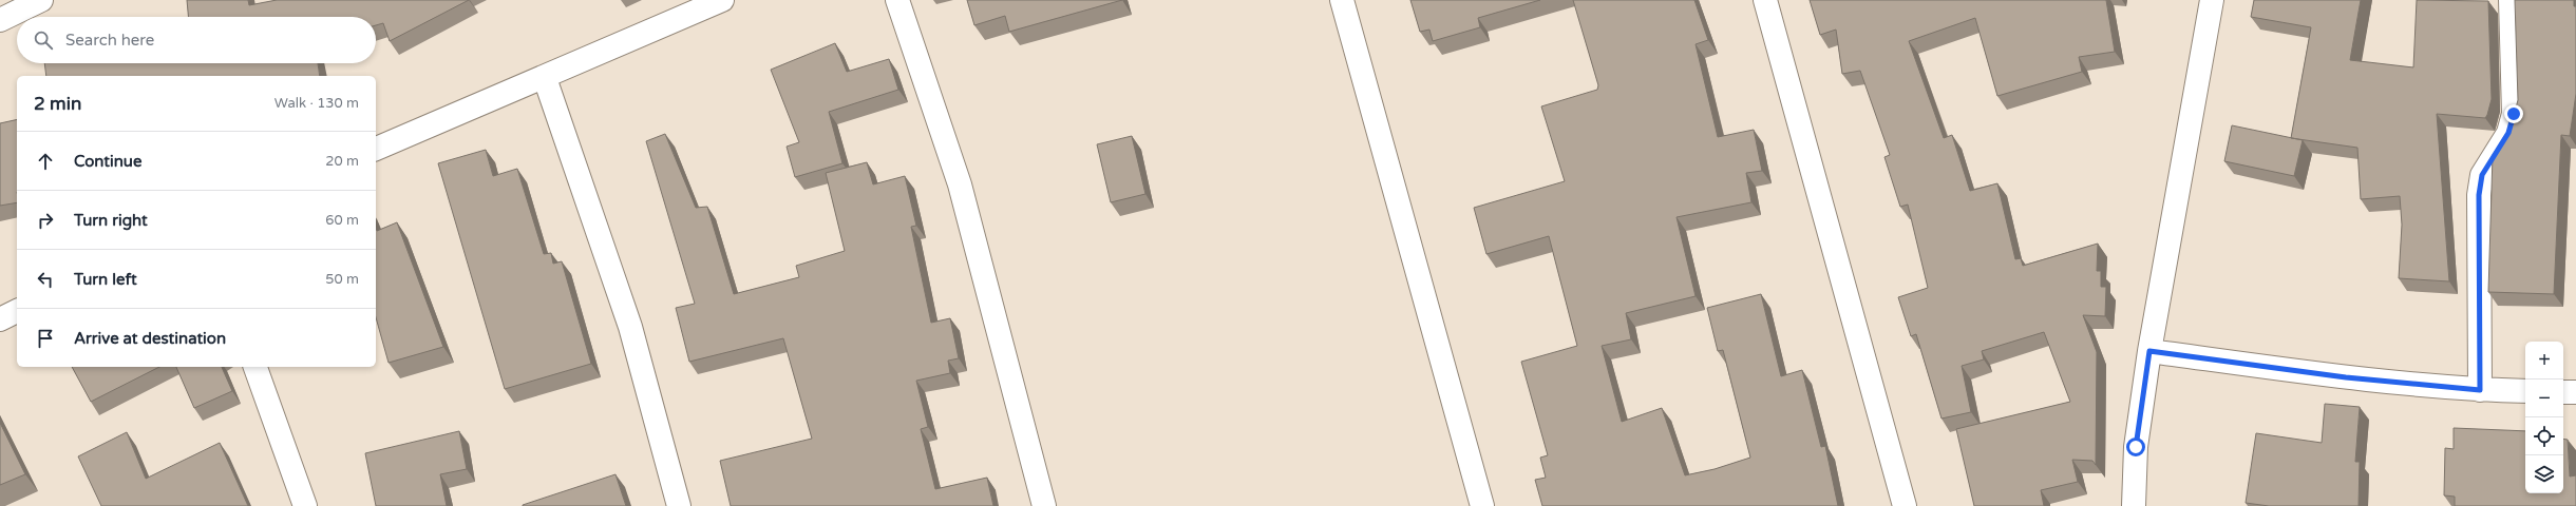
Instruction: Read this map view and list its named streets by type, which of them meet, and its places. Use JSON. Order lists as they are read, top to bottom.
{
  "page": {
    "search": "Search here",
    "heading": ["2 min", "Walk · 130 m"],
    "list": [
      ["Continue", "20 m"],
      ["Turn right", "60 m"],
      ["Turn left", "50 m"],
      "Arrive at destination"
    ],
    "map_buttons": ["+", "−"]
  }
}
